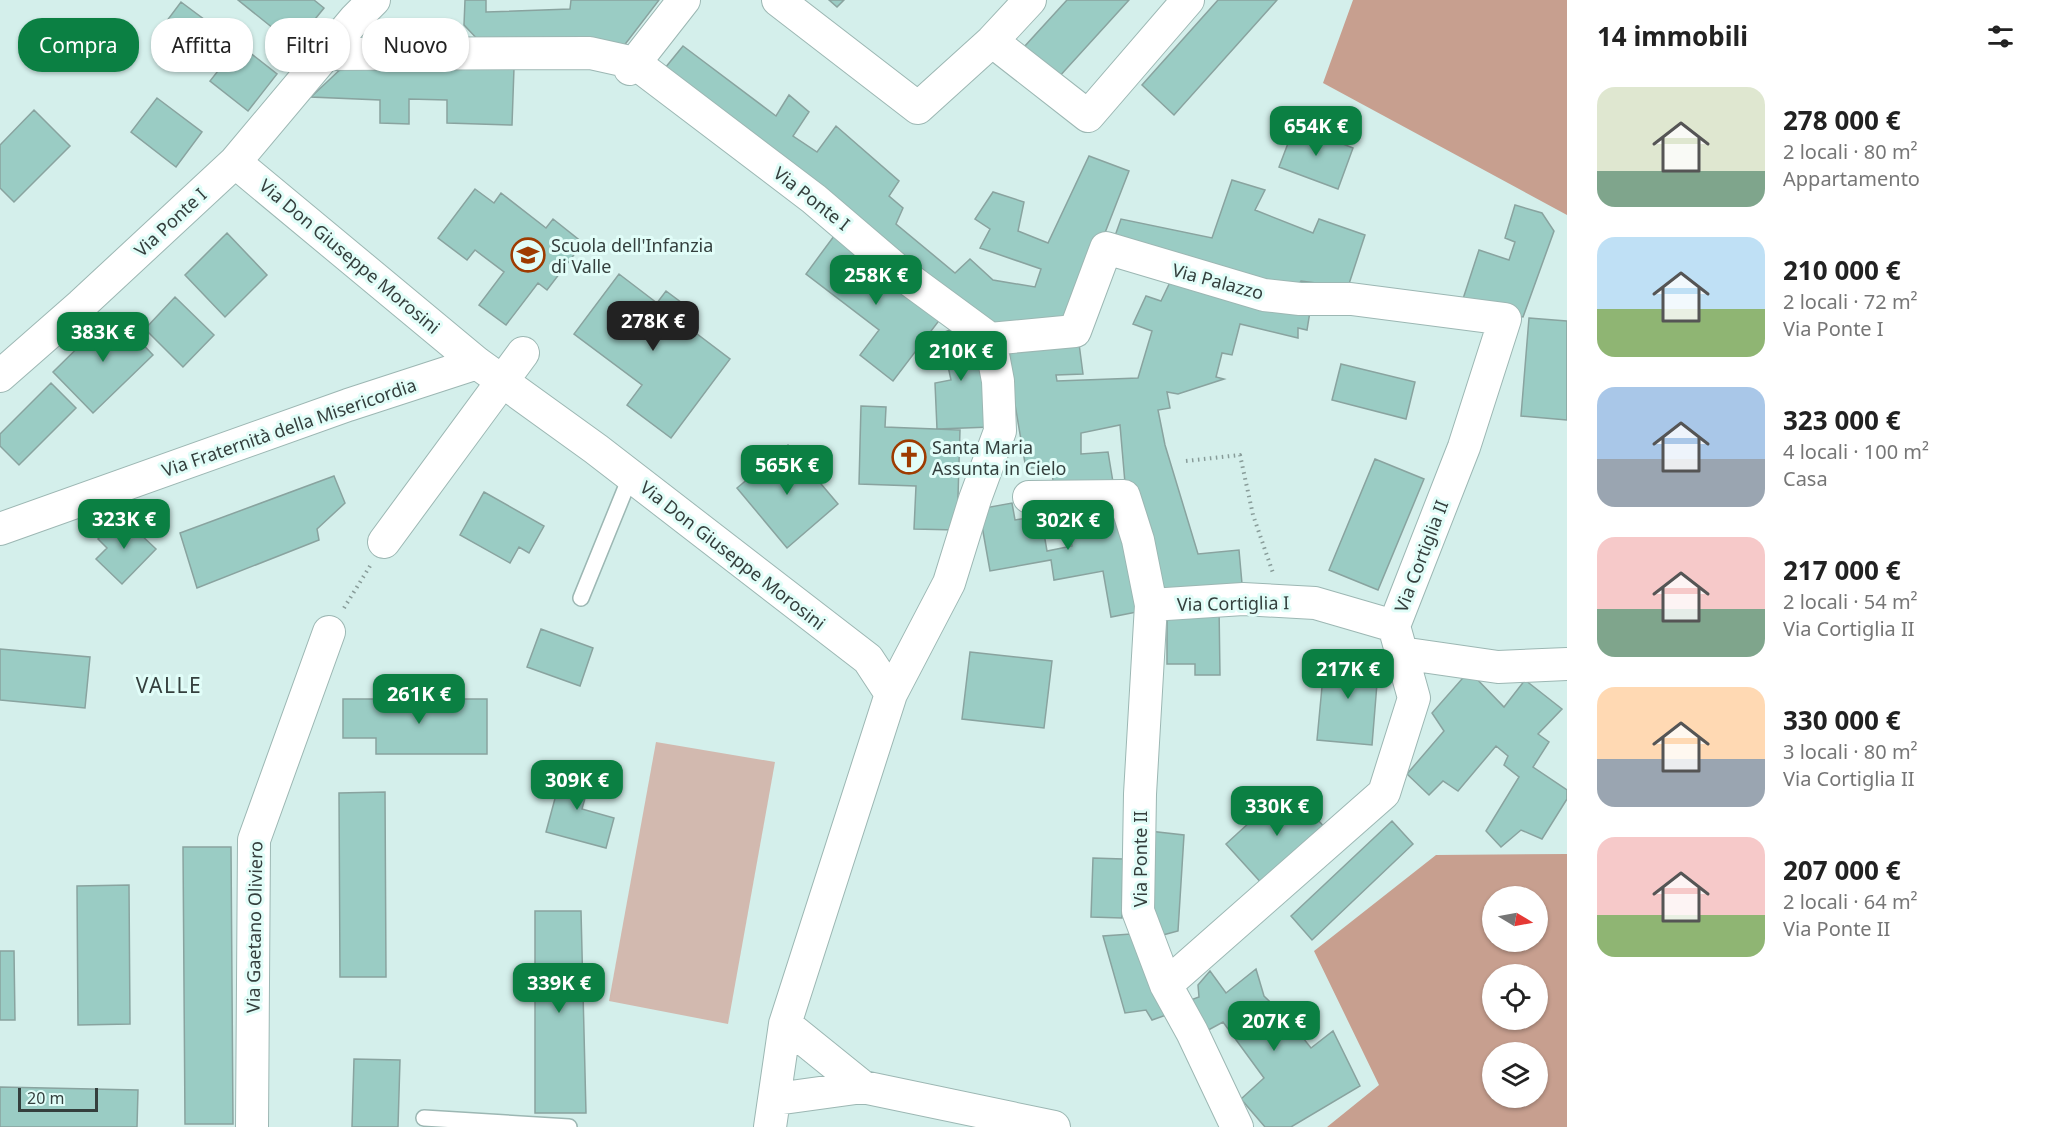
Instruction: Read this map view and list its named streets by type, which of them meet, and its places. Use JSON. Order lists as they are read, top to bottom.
{
  "streets": {
    "street": [
      "Via Ponte I",
      "Via Don Giuseppe Morosini",
      "Via Palazzo",
      "Via Fraternità della Misericordia",
      "Via Cortiglia II",
      "Via Cortiglia I",
      "Via Ponte II",
      "Via Gaetano Oliviero"
    ]
  },
  "crossings": [
    ["Via Ponte I", "Via Don Giuseppe Morosini"],
    ["Via Ponte I", "Via Palazzo"],
    ["Via Don Giuseppe Morosini", "Via Fraternità della Misericordia"],
    ["Via Palazzo", "Via Cortiglia II"],
    ["Via Cortiglia II", "Via Cortiglia I"],
    ["Via Cortiglia I", "Via Ponte II"]
  ],
  "districts": ["VALLE"],
  "places": {
    "school or university": ["Scuola dell'Infanzia di Valle"],
    "church": ["Santa Maria Assunta in Cielo"]
  },
  "scale_bar": "20 m",
  "north": "right",
  "page": {
    "heading": "14 immobili",
    "chip": [
      "Compra",
      "Affitta",
      "Filtri",
      "Nuovo"
    ],
    "list": [
      {
        "name": "278 000 €",
        "note": "2 locali · 80 m² · Appartamento"
      },
      {
        "name": "210 000 €",
        "note": "2 locali · 72 m² · Via Ponte I"
      },
      {
        "name": "323 000 €",
        "note": "4 locali · 100 m² · Casa"
      },
      {
        "name": "217 000 €",
        "note": "2 locali · 54 m² · Via Cortiglia II"
      },
      {
        "name": "330 000 €",
        "note": "3 locali · 80 m² · Via Cortiglia II"
      },
      {
        "name": "207 000 €",
        "note": "2 locali · 64 m² · Via Ponte II"
      }
    ],
    "price": [
      "654K €",
      "258K €",
      "278K €",
      "383K €",
      "210K €",
      "565K €",
      "323K €",
      "302K €",
      "217K €",
      "261K €",
      "309K €",
      "330K €",
      "339K €",
      "207K €"
    ],
    "scale": "20 m"
  }
}
